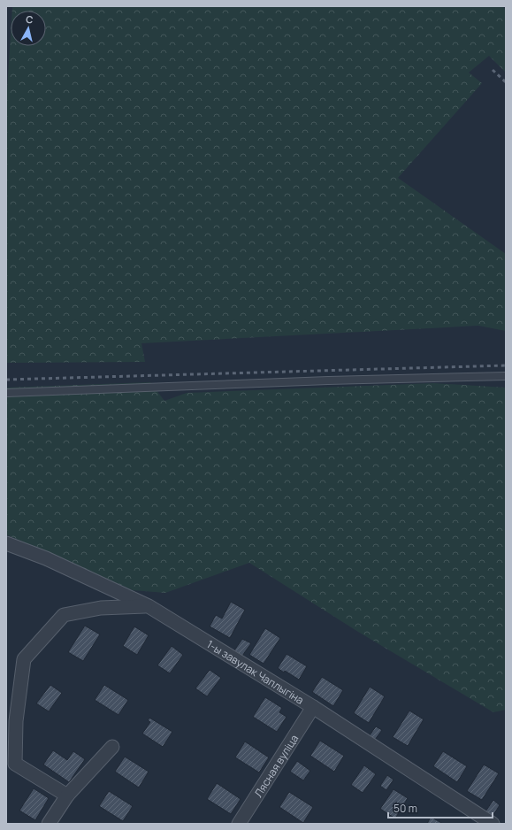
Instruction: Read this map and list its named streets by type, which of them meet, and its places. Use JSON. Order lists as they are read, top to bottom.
{
  "streets": {
    "street": ["1-ы завулак Чаплыгіна", "Лясная вуліца"]
  },
  "crossings": [
    ["1-ы завулак Чаплыгіна", "Лясная вуліца"]
  ],
  "scale_bar": "50 m",
  "north": "top"
}
